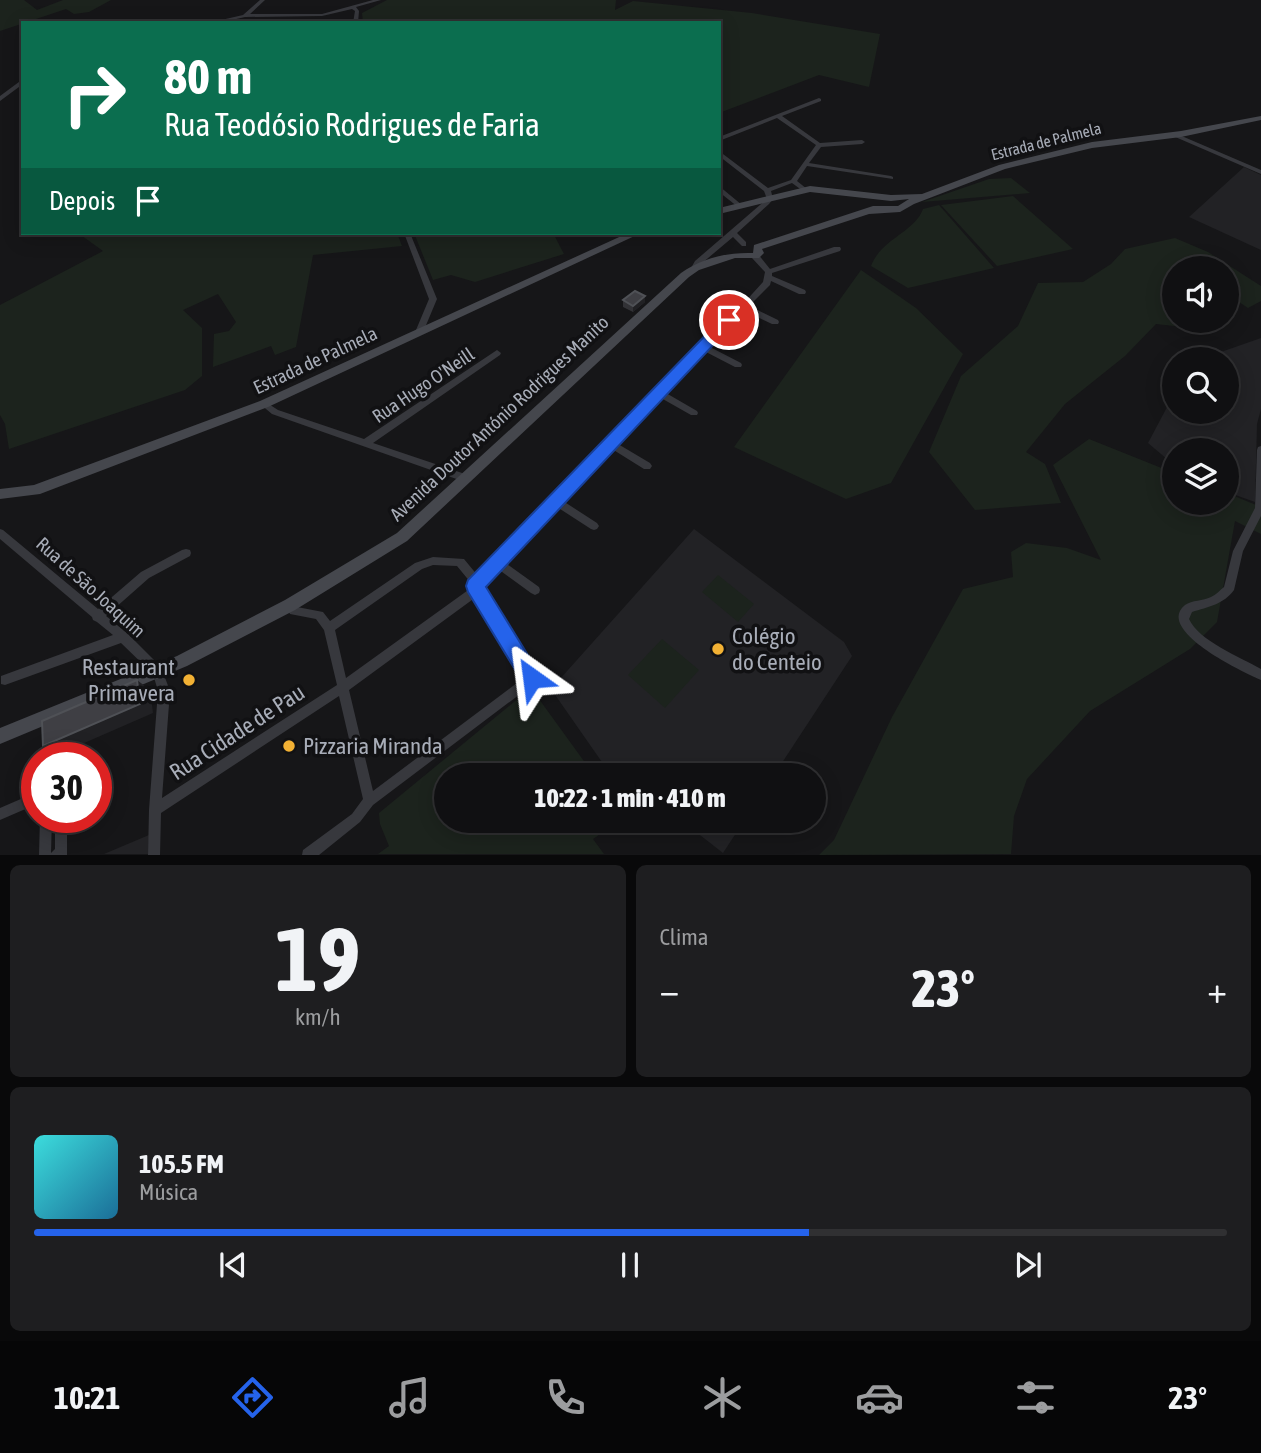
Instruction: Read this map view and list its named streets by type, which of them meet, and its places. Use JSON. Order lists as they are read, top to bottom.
{
  "streets": {
    "street": [
      "Estrada de Palmela",
      "Rua Hugo O'Neill",
      "Avenida Doutor António Rodrigues Manito",
      "Rua de São Joaquim",
      "Rua Cidade de Pau"
    ]
  },
  "crossings": [
    ["Avenida Doutor António Rodrigues Manito", "Rua de São Joaquim"]
  ],
  "places": ["Colégio do Centeio", "Restaurant Primavera", "Pizzaria Miranda"],
  "page": {
    "turn": ["80 m", "Rua Teodósio Rodrigues de Faria"],
    "then": "Depois",
    "limit": "30",
    "trip": "10:22 · 1 min · 410 m",
    "tile": [
      ["19", "km/h"],
      "Clima"
    ],
    "heat": ["−", "23°", "+"],
    "song": ["105.5 FM", "Música"],
    "tabs": ["10:21", "23°"]
  }
}
